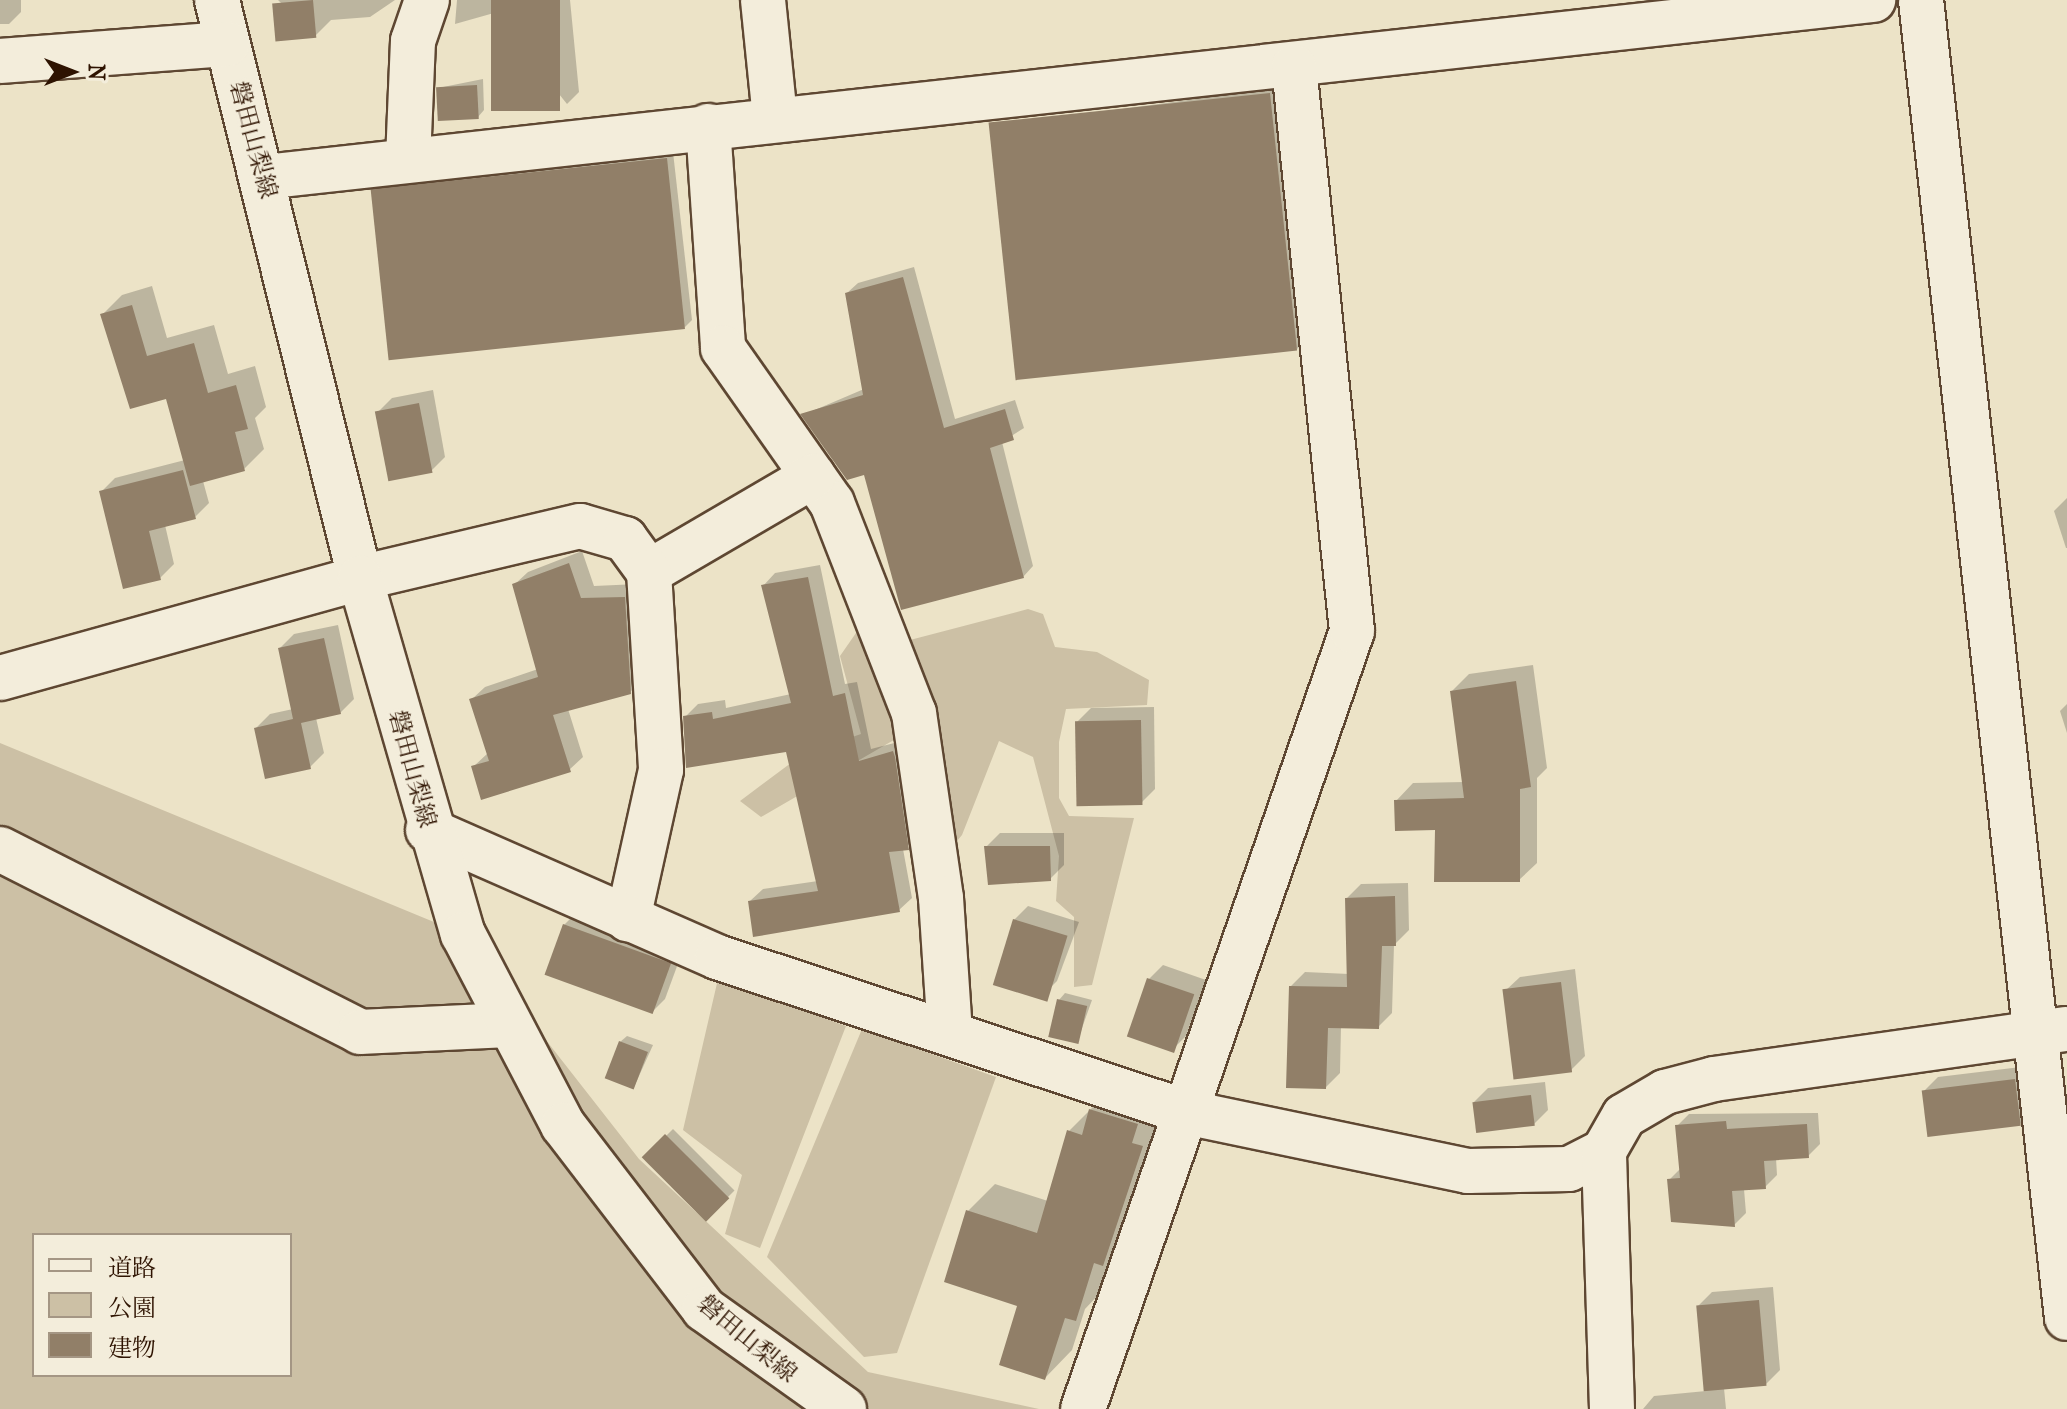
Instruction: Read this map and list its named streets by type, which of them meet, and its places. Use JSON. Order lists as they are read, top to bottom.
{
  "streets": {
    "street": ["磐田山梨線"]
  },
  "legend": ["道路", "公園", "建物"],
  "north": "right"
}
